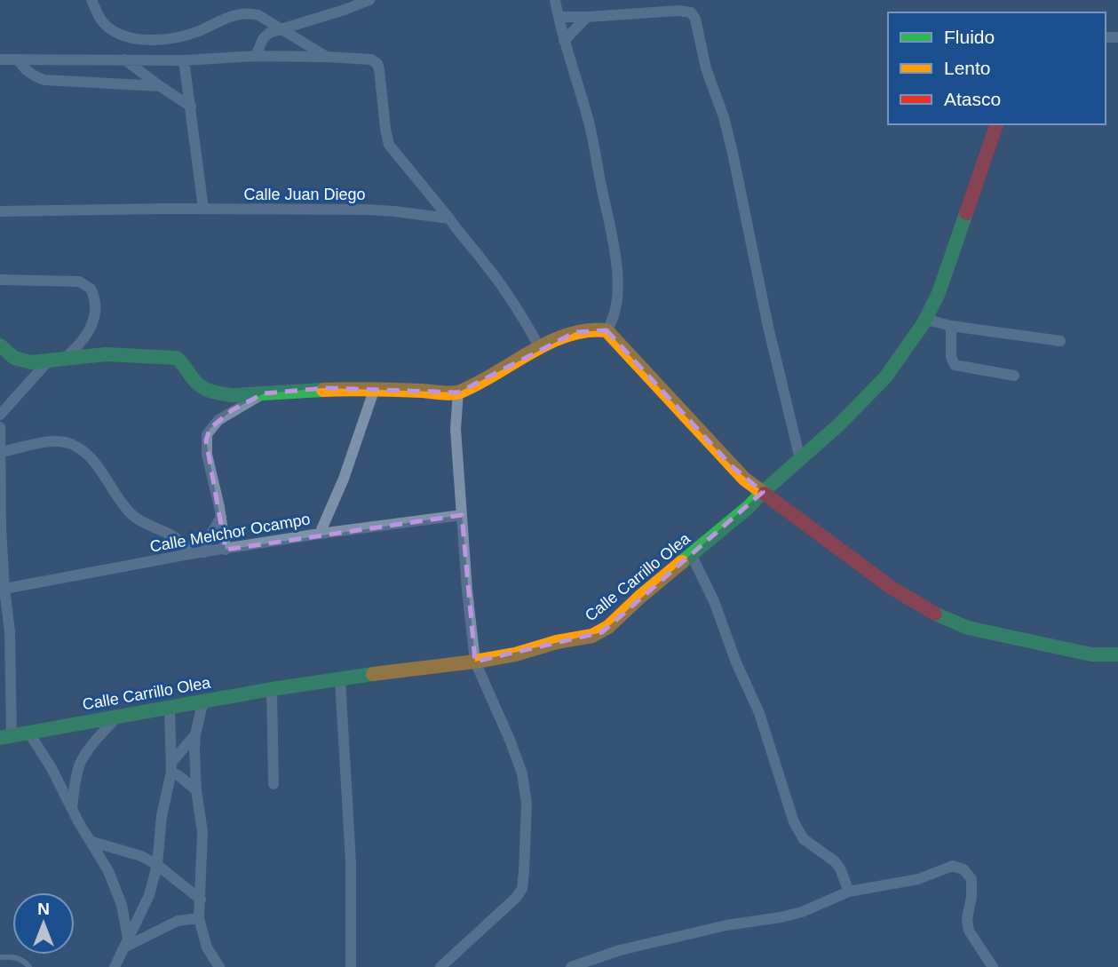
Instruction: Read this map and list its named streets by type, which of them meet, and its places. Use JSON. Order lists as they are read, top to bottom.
{
  "streets": {
    "street": ["Calle Juan Diego", "Calle Melchor Ocampo", "Calle Carrillo Olea"]
  },
  "legend": ["Fluido", "Lento", "Atasco"],
  "north": "top"
}
